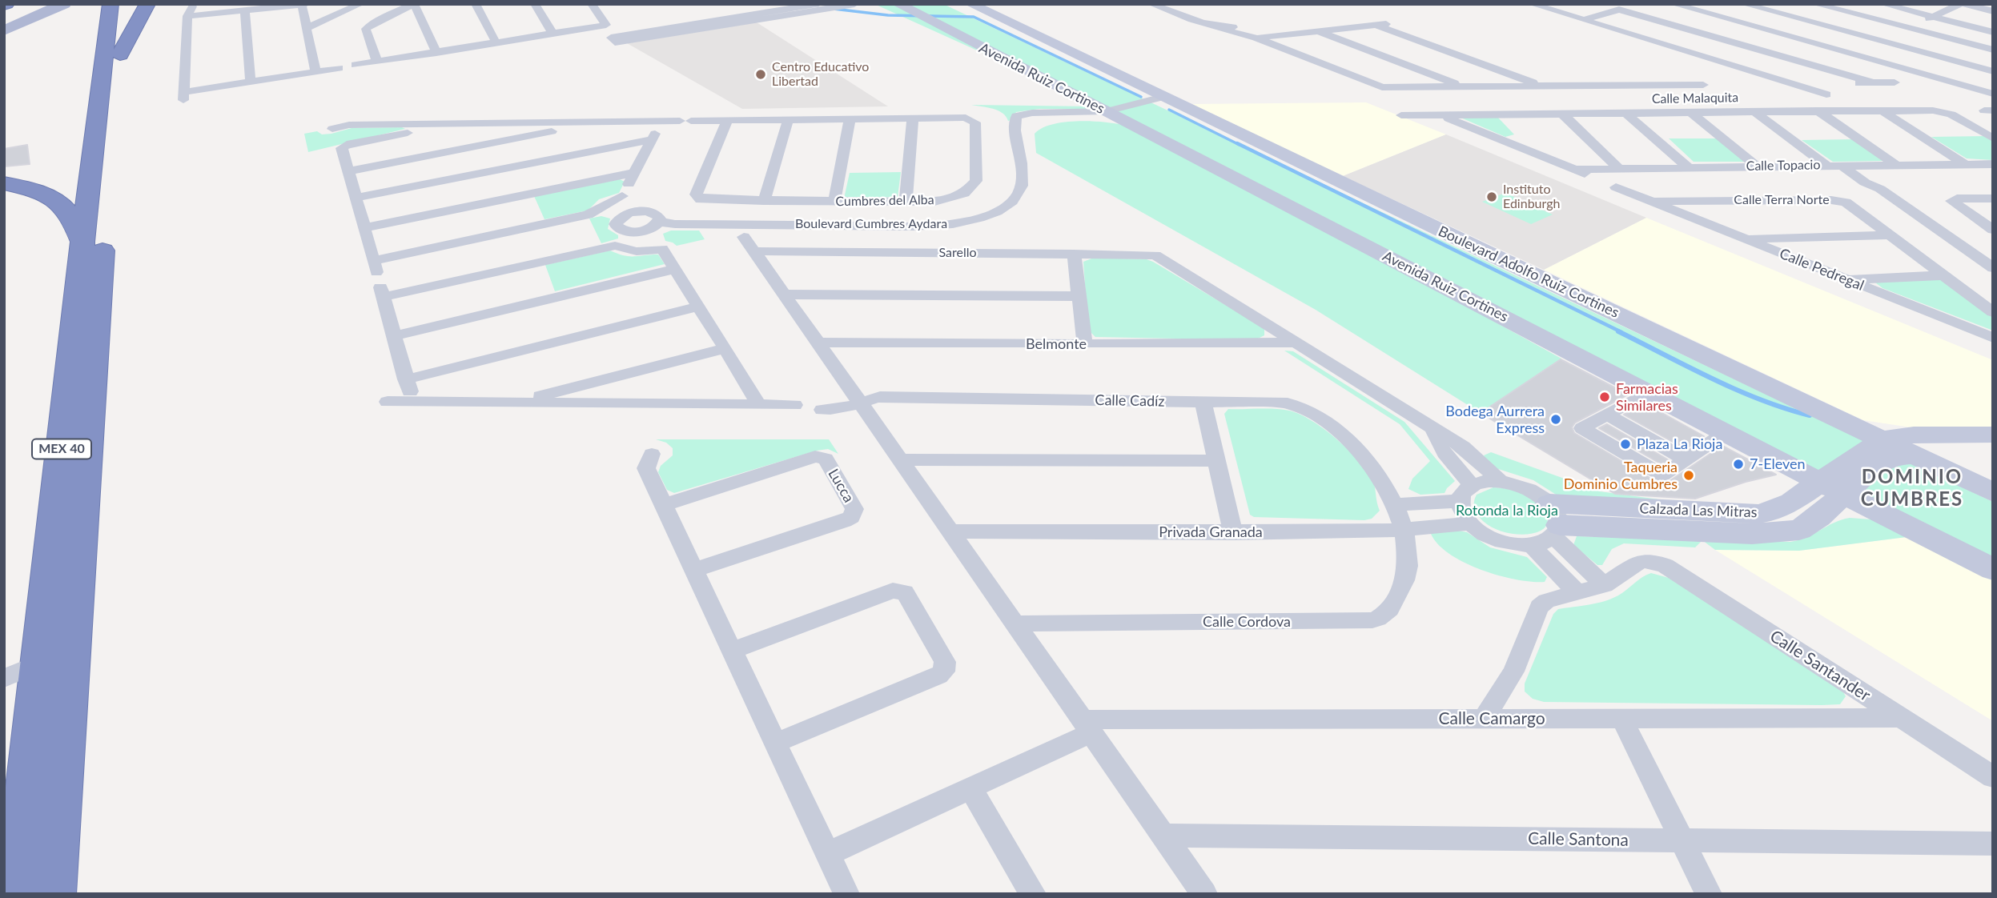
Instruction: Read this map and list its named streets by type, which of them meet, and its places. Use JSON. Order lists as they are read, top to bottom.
{
  "streets": {
    "highway": ["MEX 40"],
    "main road": ["Avenida Ruiz Cortines", "Boulevard Adolfo Ruiz Cortines", "Calzada Las Mitras"],
    "street": [
      "Calle Malaquita",
      "Calle Topacio",
      "Calle Terra Norte",
      "Cumbres del Alba",
      "Boulevard Cumbres Aydara",
      "Sarello",
      "Calle Pedregal",
      "Belmonte",
      "Calle Cadíz",
      "Lucca",
      "Privada Granada",
      "Calle Cordova",
      "Calle Santander",
      "Calle Camargo",
      "Calle Santona"
    ]
  },
  "crossings": [
    ["Avenida Ruiz Cortines", "Boulevard Cumbres Aydara"],
    ["Avenida Ruiz Cortines", "Calzada Las Mitras"],
    ["Calle Terra Norte", "Calle Pedregal"],
    ["Sarello", "Belmonte"],
    ["Boulevard Adolfo Ruiz Cortines", "Calzada Las Mitras"],
    ["Calle Cadíz", "Calle Cordova"],
    ["Calzada Las Mitras", "Privada Granada"],
    ["Privada Granada", "Calle Cordova"],
    ["Calle Santander", "Calle Camargo"]
  ],
  "districts": ["DOMINIO CUMBRES"],
  "parks": ["Rotonda la Rioja"],
  "places": [
    "Centro Educativo Libertad",
    "Instituto Edinburgh",
    "Farmacias Similares",
    "Bodega Aurrera Express",
    "Plaza La Rioja",
    "7-Eleven",
    "Taqueria Dominio Cumbres"
  ]
}
